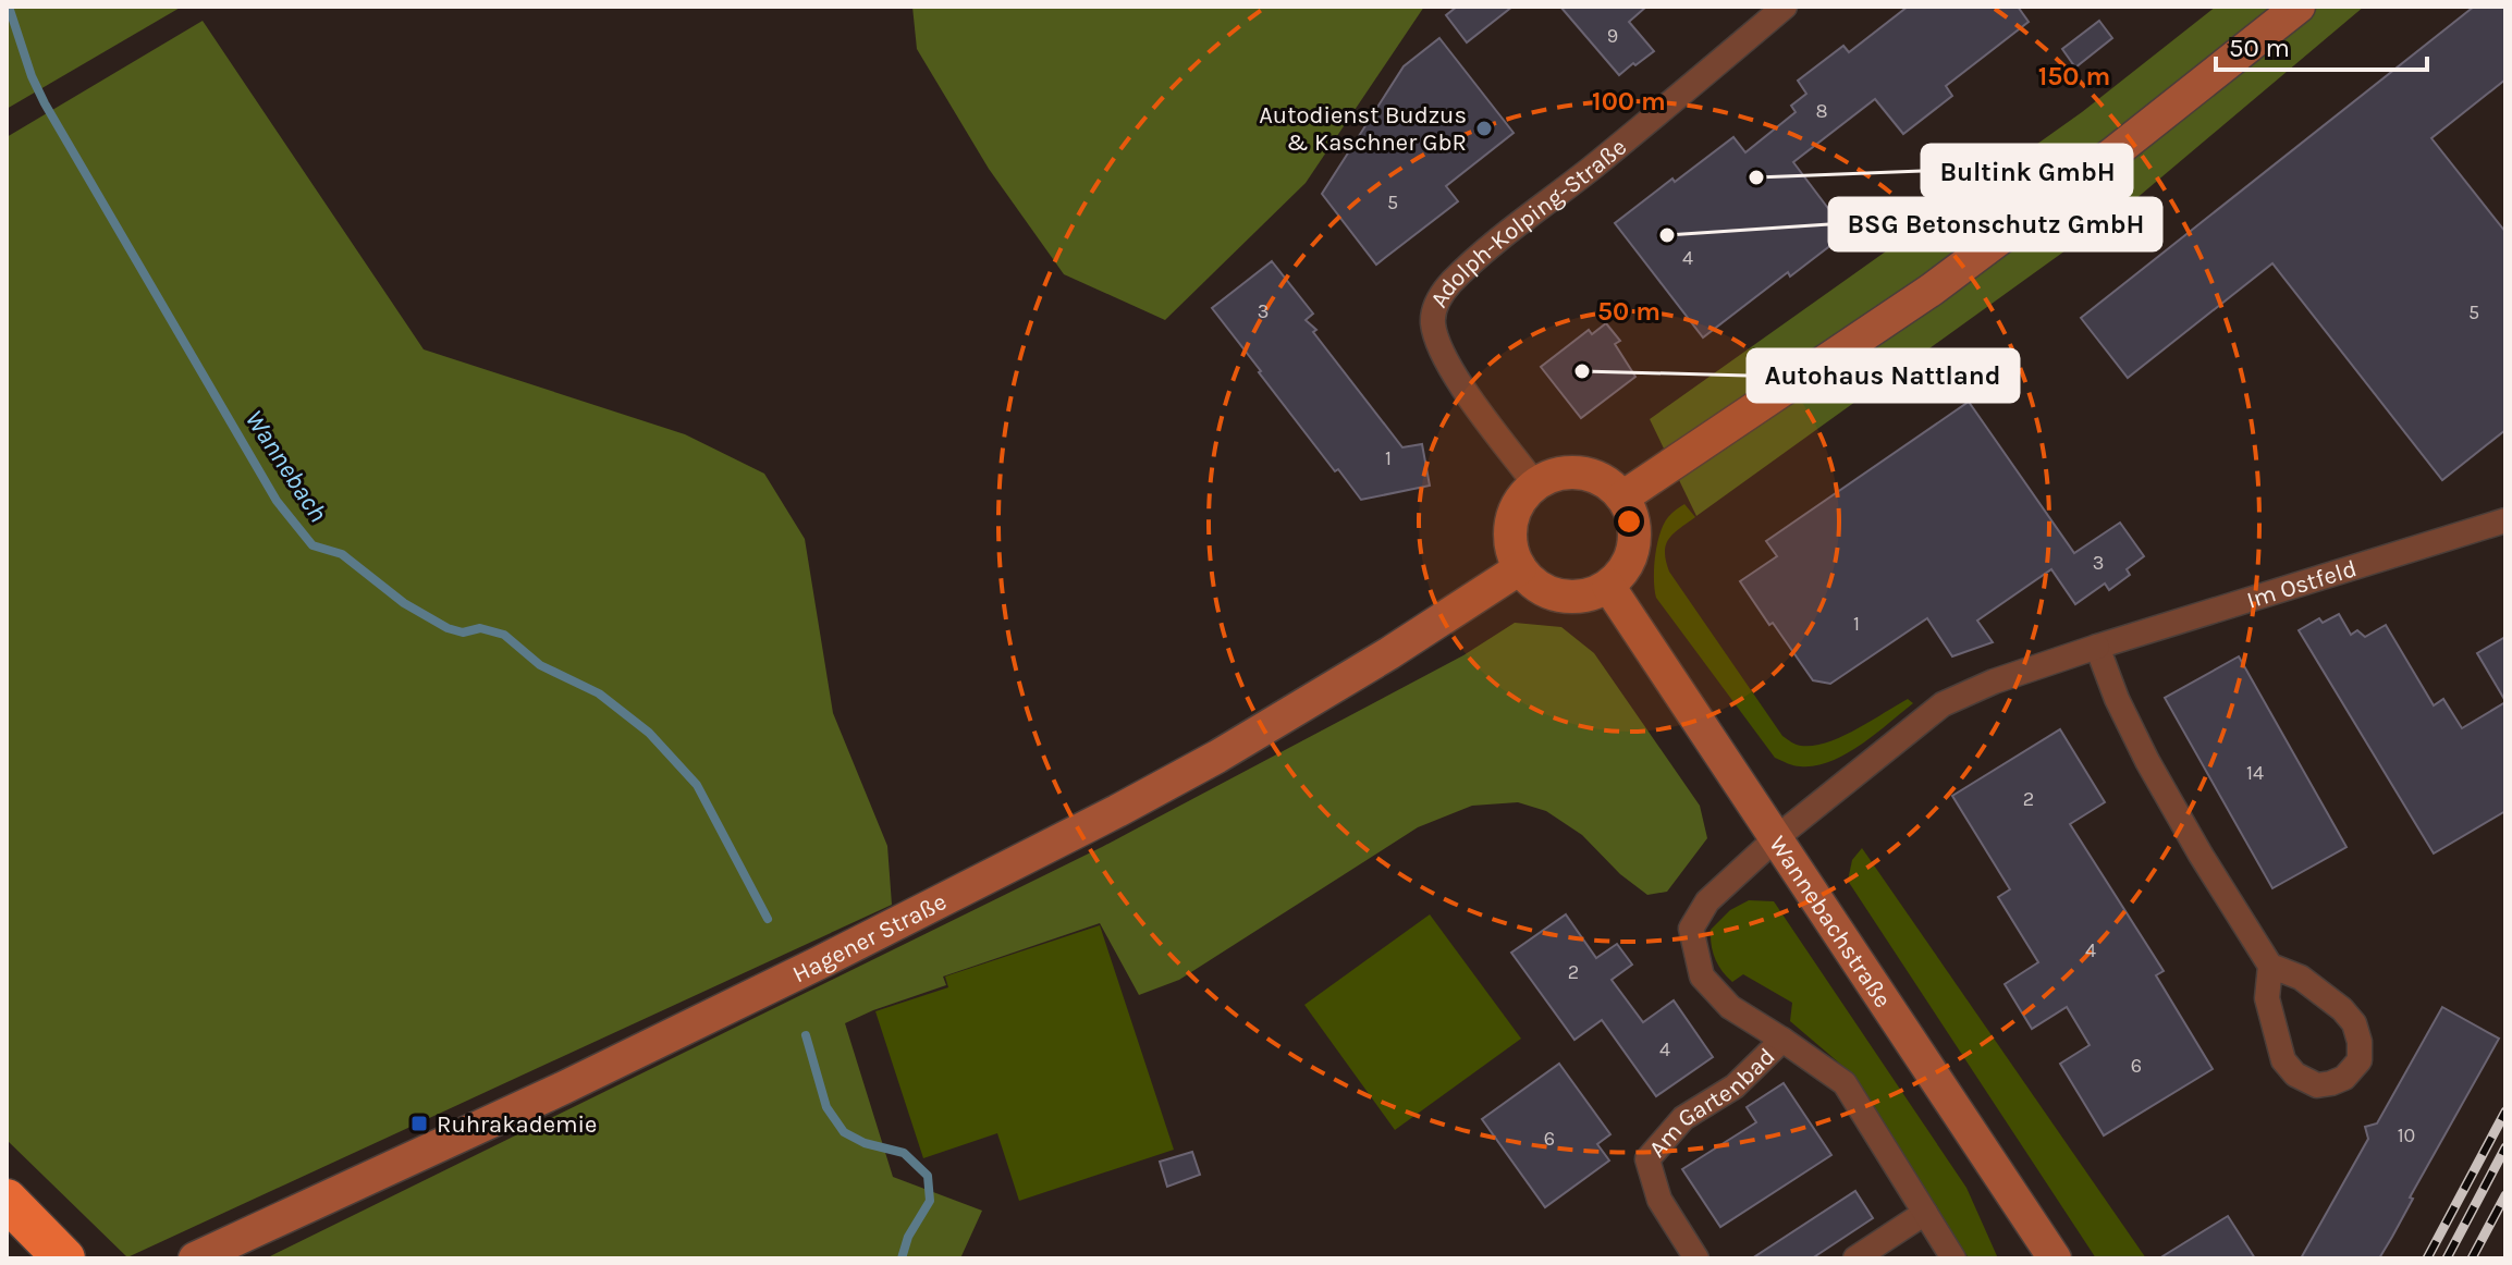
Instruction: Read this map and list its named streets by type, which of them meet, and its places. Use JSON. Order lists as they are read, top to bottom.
{
  "streets": {
    "main road": ["Wannebachstraße", "Hagener Straße"],
    "street": ["Adolph-Kolping-Straße", "Im Ostfeld", "Am Gartenbad"]
  },
  "crossings": [
    ["Adolph-Kolping-Straße", "Wannebachstraße"],
    ["Adolph-Kolping-Straße", "Hagener Straße"],
    ["Im Ostfeld", "Wannebachstraße"],
    ["Im Ostfeld", "Am Gartenbad"],
    ["Wannebachstraße", "Hagener Straße"],
    ["Wannebachstraße", "Am Gartenbad"]
  ],
  "water": ["Wannebach"],
  "places": {
    "other": [
      "Autodienst Budzus & Kaschner GbR",
      "Bultink GmbH",
      "BSG Betonschutz GmbH",
      "Autohaus Nattland"
    ],
    "transit": ["Ruhrakademie"]
  },
  "house_numbers": [
    "9",
    "8",
    "5",
    "4",
    "3",
    "5",
    "1",
    "3",
    "1",
    "14",
    "2",
    "4",
    "2",
    "4",
    "6",
    "10",
    "6"
  ],
  "scale_bar": "50 m",
  "rings": ["150 m", "100 m", "50 m"]
}
